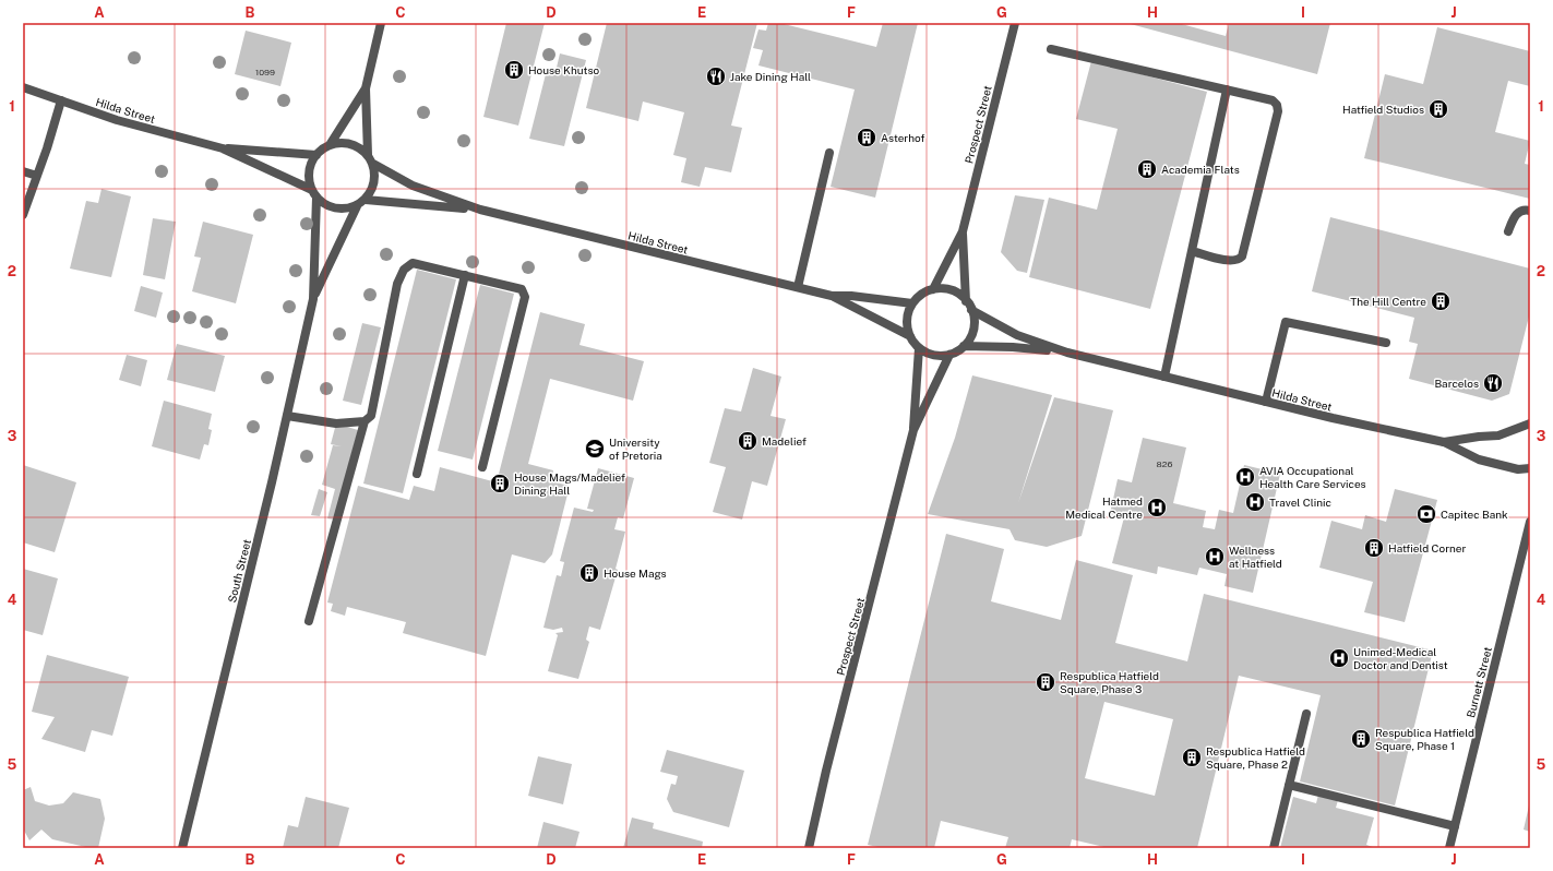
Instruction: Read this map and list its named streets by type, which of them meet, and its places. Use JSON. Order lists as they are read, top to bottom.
{
  "streets": {
    "street": [
      "Hilda Street",
      "Prospect Street",
      "South Street",
      "Burnett Street"
    ]
  },
  "crossings": [
    ["Hilda Street", "Prospect Street"],
    ["Hilda Street", "South Street"]
  ],
  "places": {
    "building": [
      "House Khutso",
      "Hatfield Studios",
      "Asterhof",
      "Academia Flats",
      "The Hill Centre",
      "Madelief",
      "House Mags/Madelief Dining Hall",
      "Hatfield Corner",
      "House Mags",
      "Respublica Hatfield Square, Phase 3",
      "Respublica Hatfield Square, Phase 1",
      "Respublica Hatfield Square, Phase 2"
    ],
    "restaurant": ["Jake Dining Hall", "Barcelos"],
    "school or university": ["University of Pretoria"],
    "hospital": [
      "AVIA Occupational Health Care Services",
      "Travel Clinic",
      "Hatmed Medical Centre",
      "Wellness at Hatfield",
      "Unimed-Medical Doctor and Dentist"
    ],
    "bank": ["Capitec Bank"]
  },
  "house_numbers": ["1099", "826"],
  "grid": {
    "columns": [
      "A",
      "B",
      "C",
      "D",
      "E",
      "F",
      "G",
      "H",
      "I",
      "J"
    ],
    "rows": [
      "1",
      "2",
      "3",
      "4",
      "5"
    ]
  }
}
